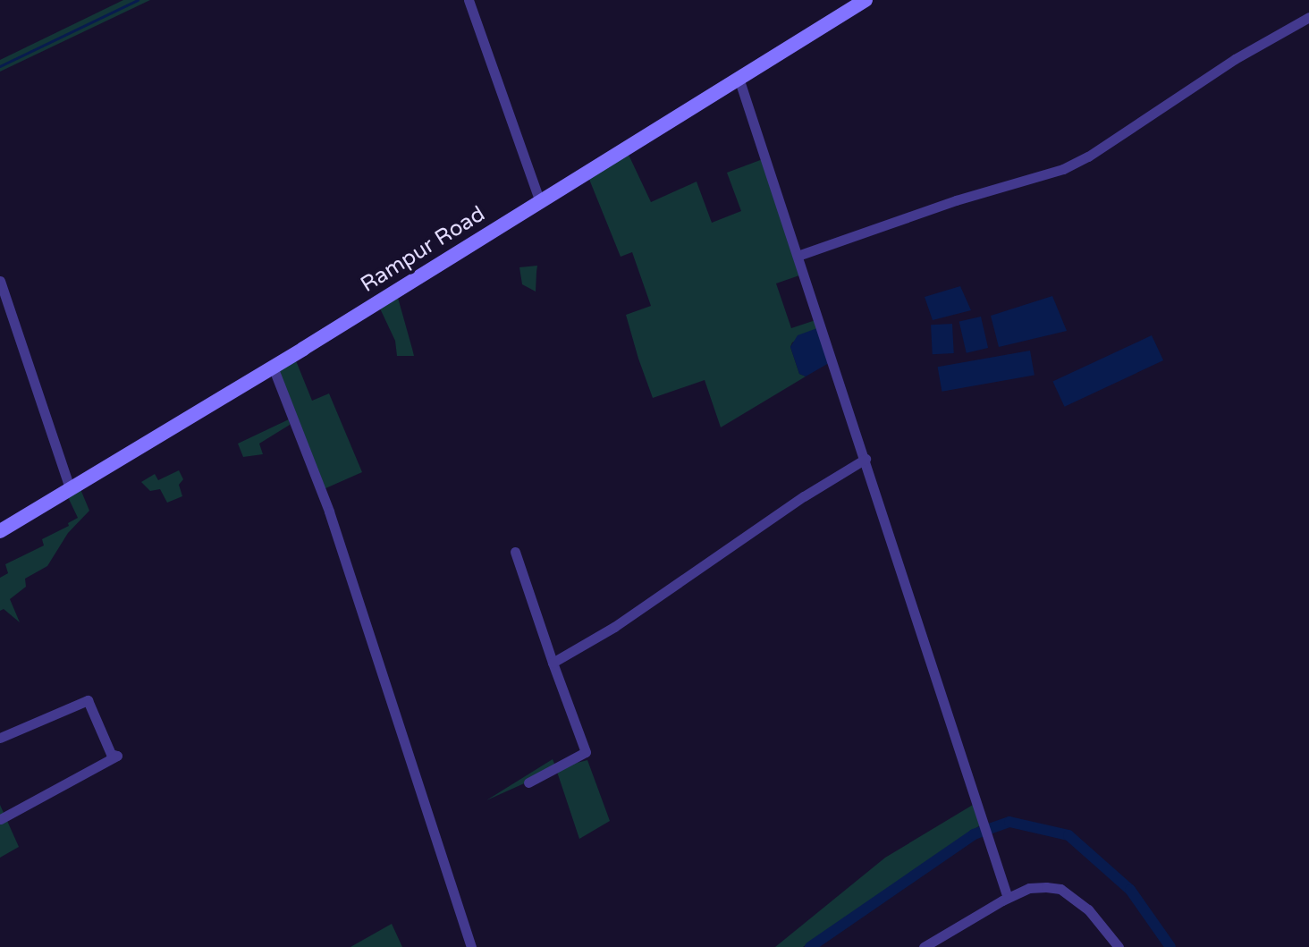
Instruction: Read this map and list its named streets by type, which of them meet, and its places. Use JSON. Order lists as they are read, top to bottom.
{
  "streets": {
    "main road": ["Rampur Road"]
  }
}
